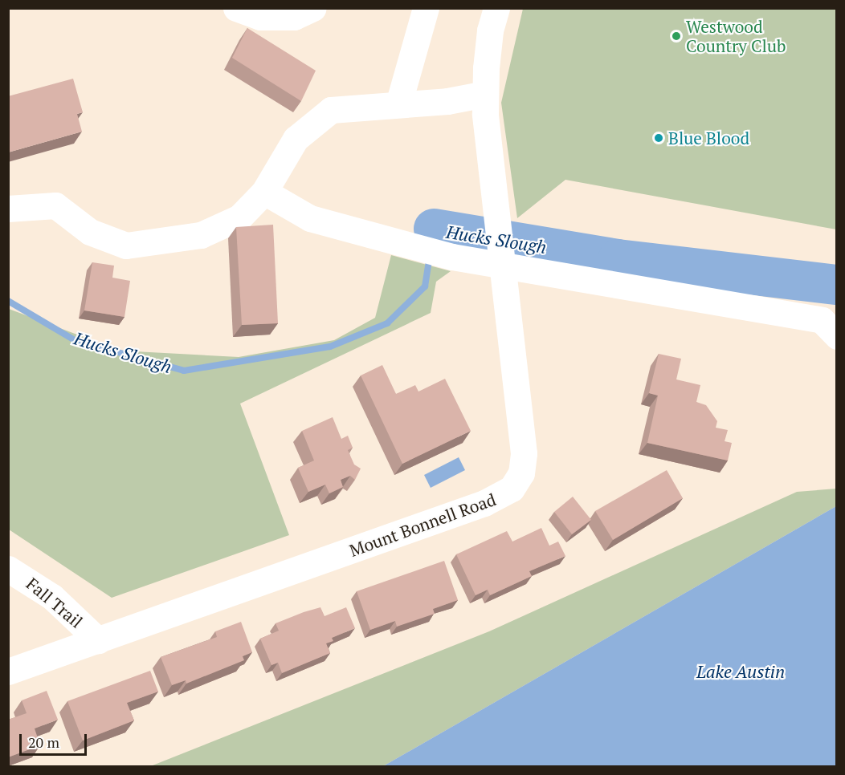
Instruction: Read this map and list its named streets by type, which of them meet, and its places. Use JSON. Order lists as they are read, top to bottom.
{
  "streets": {
    "street": ["Mount Bonnell Road", "Fall Trail"]
  },
  "crossings": [
    ["Mount Bonnell Road", "Fall Trail"]
  ],
  "water": ["Hucks Slough", "Lake Austin"],
  "places": ["Westwood Country Club", "Blue Blood"],
  "scale_bar": "20 m"
}
